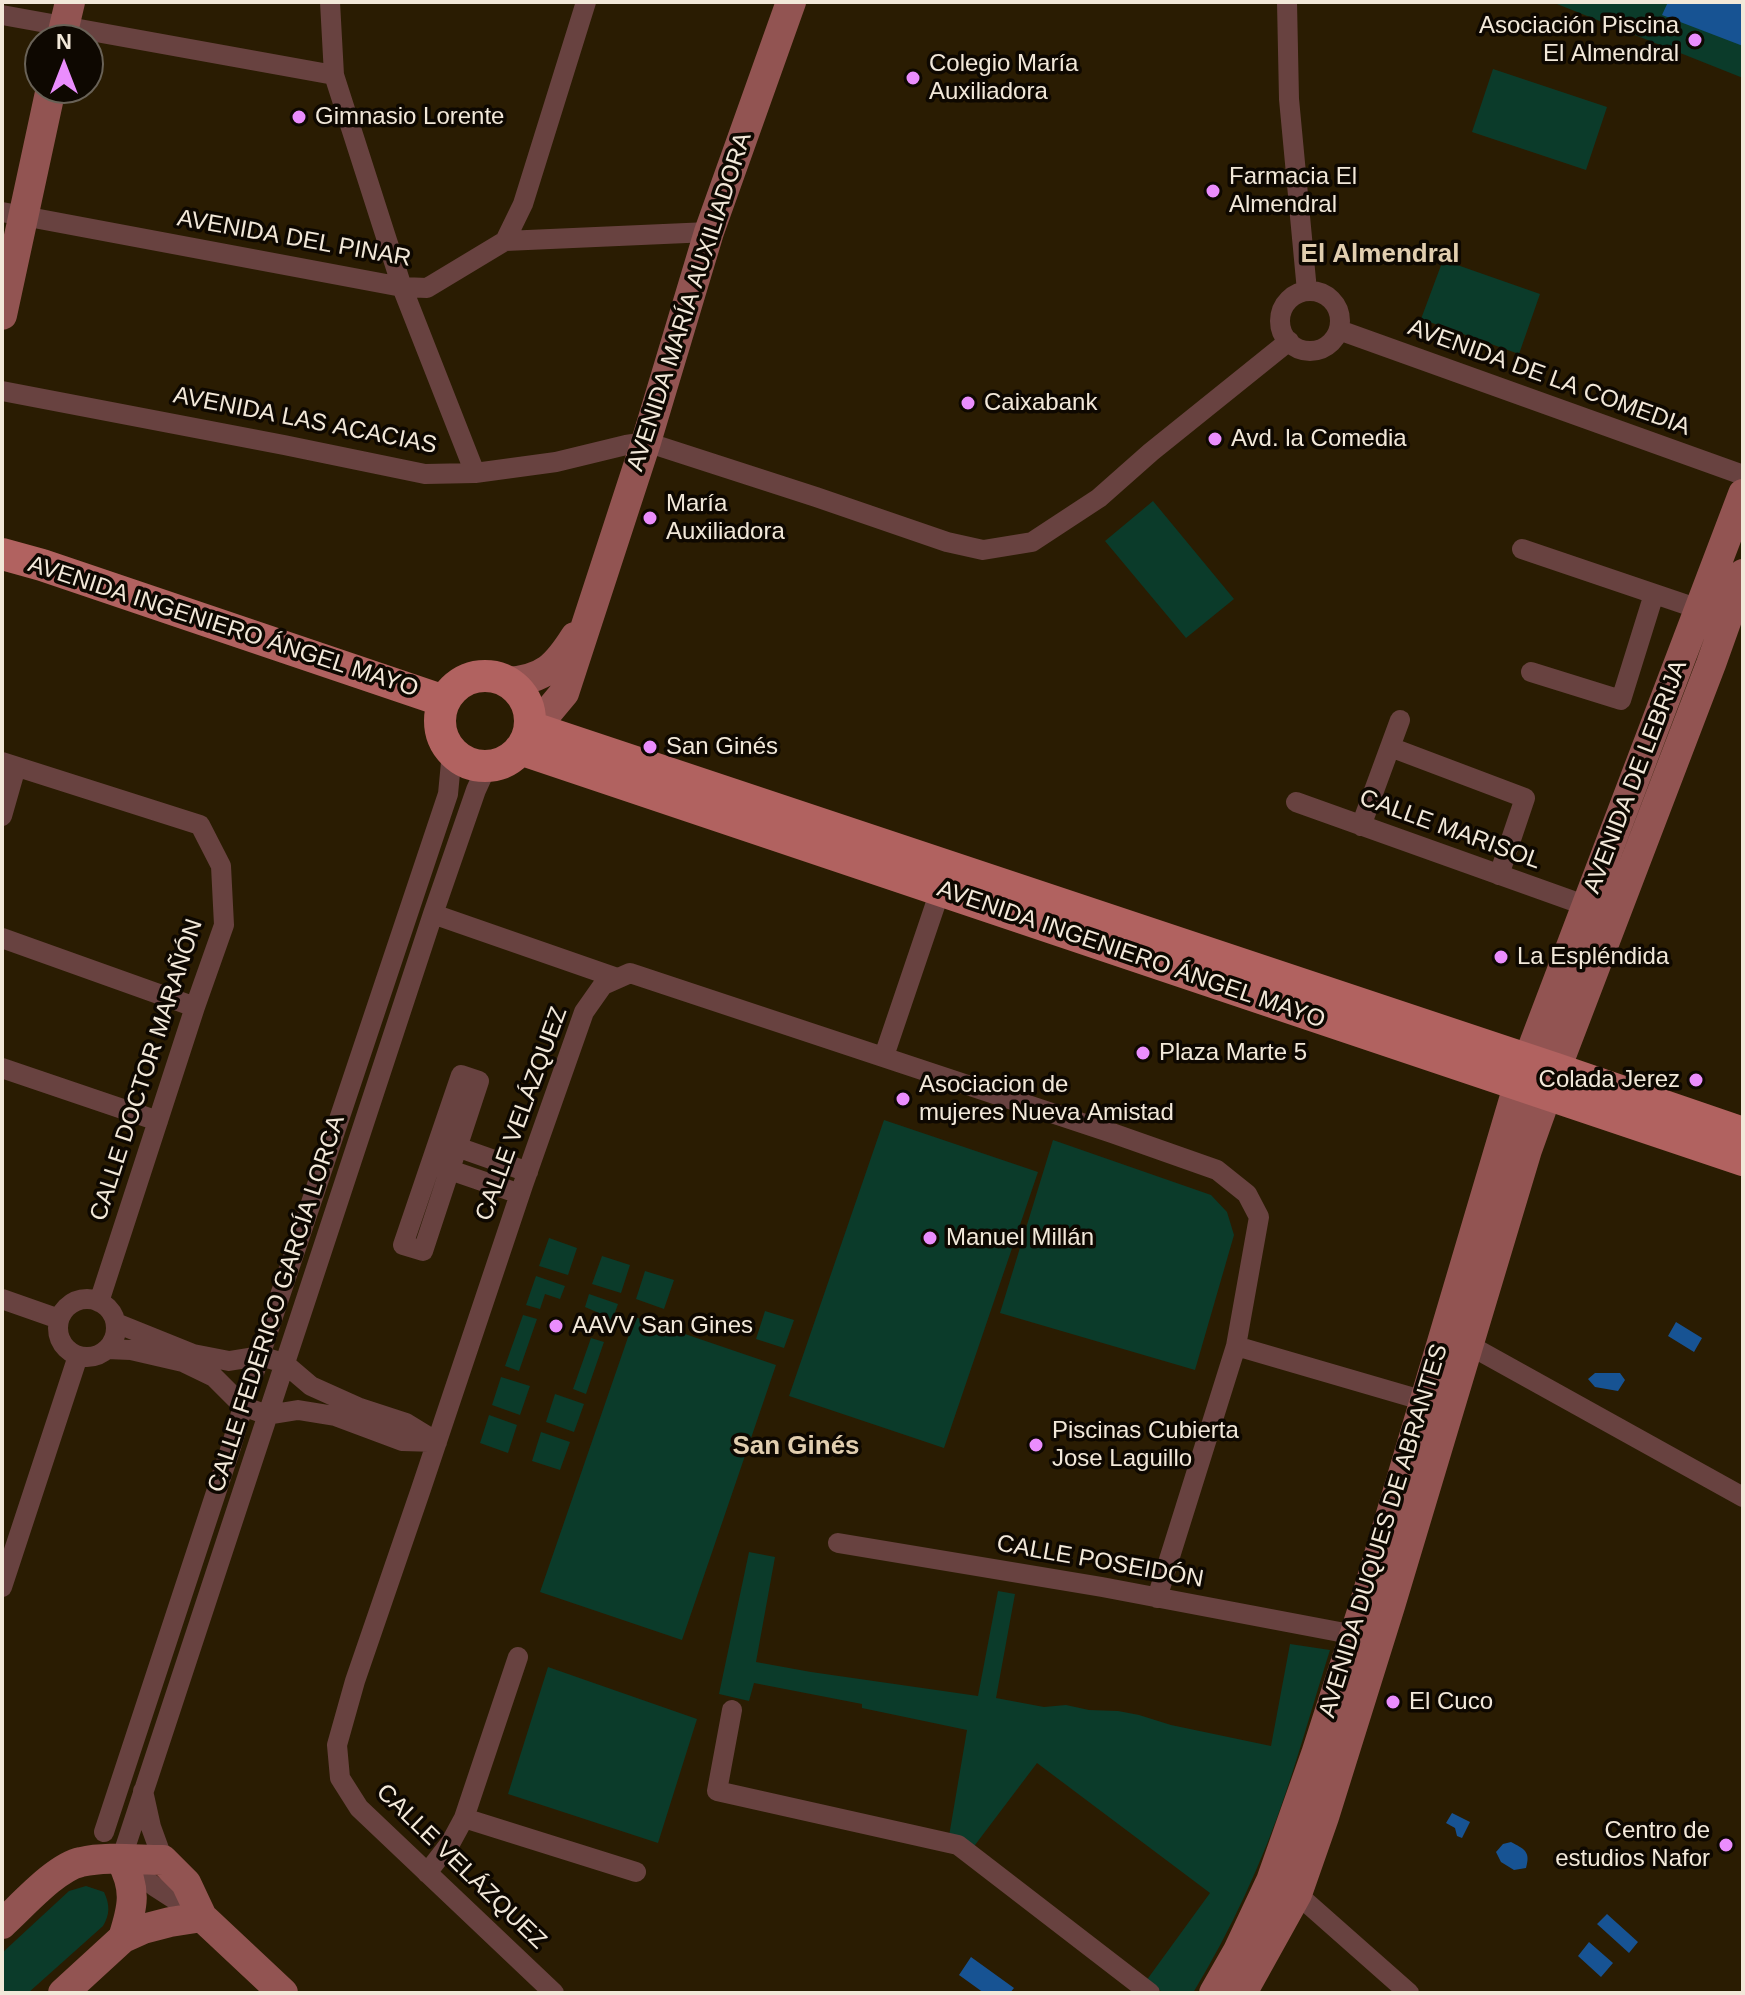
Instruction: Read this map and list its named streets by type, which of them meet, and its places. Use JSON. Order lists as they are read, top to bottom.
{
  "streets": {
    "main road": [
      "AVENIDA MARÍA AUXILIADORA",
      "AVENIDA INGENIERO ÁNGEL MAYO",
      "AVENIDA DE LEBRIJA",
      "AVENIDA DUQUES DE ABRANTES"
    ],
    "street": [
      "AVENIDA DEL PINAR",
      "AVENIDA DE LA COMEDIA",
      "AVENIDA LAS ACACIAS",
      "CALLE MARISOL",
      "CALLE DOCTOR MARAÑÓN",
      "CALLE VELÁZQUEZ",
      "CALLE FEDERICO GARCÍA LORCA",
      "CALLE POSEIDÓN"
    ]
  },
  "crossings": [
    ["AVENIDA DEL PINAR", "AVENIDA MARÍA AUXILIADORA"],
    ["AVENIDA MARÍA AUXILIADORA", "AVENIDA LAS ACACIAS"],
    ["AVENIDA MARÍA AUXILIADORA", "AVENIDA INGENIERO ÁNGEL MAYO"],
    ["AVENIDA MARÍA AUXILIADORA", "CALLE FEDERICO GARCÍA LORCA"],
    ["AVENIDA INGENIERO ÁNGEL MAYO", "AVENIDA DE LEBRIJA"],
    ["AVENIDA INGENIERO ÁNGEL MAYO", "CALLE FEDERICO GARCÍA LORCA"],
    ["AVENIDA INGENIERO ÁNGEL MAYO", "AVENIDA DUQUES DE ABRANTES"],
    ["AVENIDA DE LEBRIJA", "CALLE MARISOL"],
    ["AVENIDA DE LEBRIJA", "AVENIDA DUQUES DE ABRANTES"],
    ["AVENIDA DUQUES DE ABRANTES", "CALLE POSEIDÓN"]
  ],
  "districts": ["El Almendral", "San Ginés"],
  "places": [
    "Asociación Piscina El Almendral",
    "Colegio María Auxiliadora",
    "Gimnasio Lorente",
    "Farmacia El Almendral",
    "Caixabank",
    "Avd. la Comedia",
    "María Auxiliadora",
    "San Ginés",
    "La Espléndida",
    "Plaza Marte 5",
    "Colada Jerez",
    "Asociacion de mujeres Nueva Amistad",
    "Manuel Millán",
    "AAVV San Gines",
    "Piscinas Cubierta Jose Laguillo",
    "El Cuco",
    "Centro de estudios Nafor"
  ],
  "north": "top"
}
